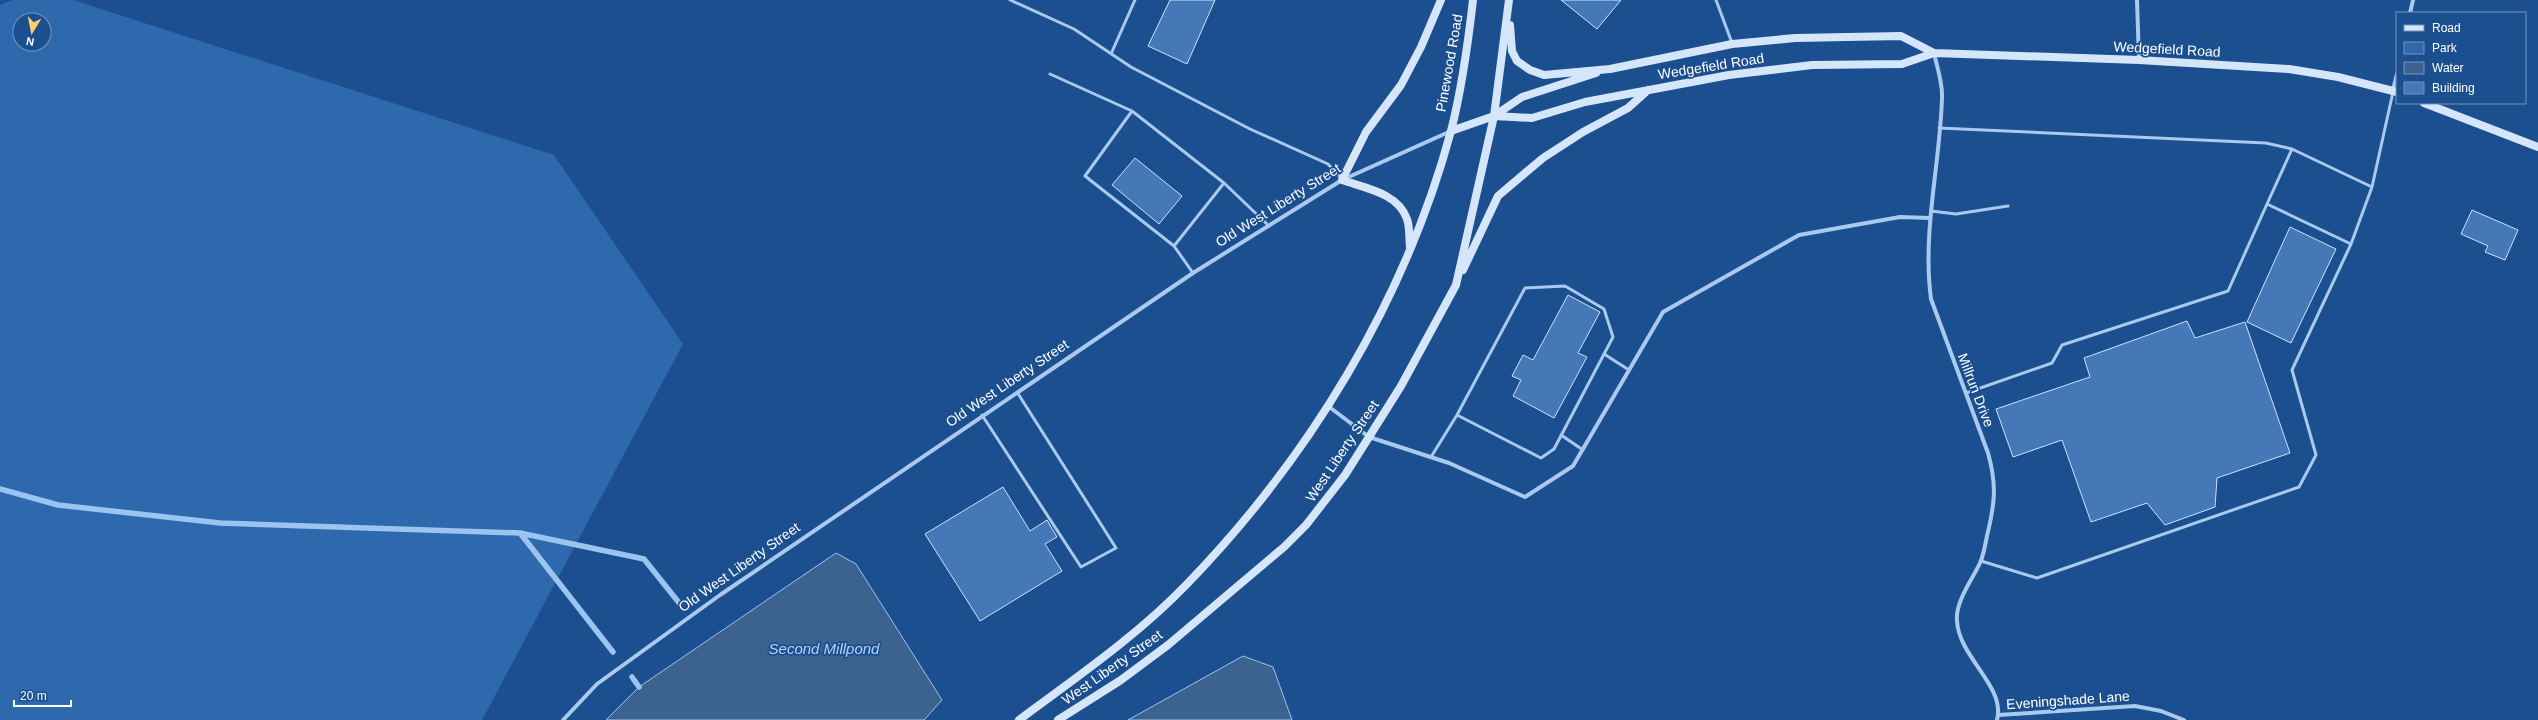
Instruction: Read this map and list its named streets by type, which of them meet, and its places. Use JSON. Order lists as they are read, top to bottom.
{
  "streets": {
    "main road": [
      "Wedgefield Road",
      "Pinewood Road",
      "Old West Liberty Street",
      "West Liberty Street"
    ],
    "street": ["Millrun Drive", "Eveningshade Lane"]
  },
  "crossings": [
    ["Wedgefield Road", "Old West Liberty Street"],
    ["Wedgefield Road", "Millrun Drive"],
    ["Wedgefield Road", "West Liberty Street"],
    ["Pinewood Road", "Old West Liberty Street"],
    ["Pinewood Road", "West Liberty Street"],
    ["Old West Liberty Street", "West Liberty Street"],
    ["Millrun Drive", "Eveningshade Lane"]
  ],
  "water": ["Second Millpond"],
  "legend": [
    "Road",
    "Park",
    "Water",
    "Building"
  ],
  "scale_bar": "20 m",
  "north": "bottom"
}
